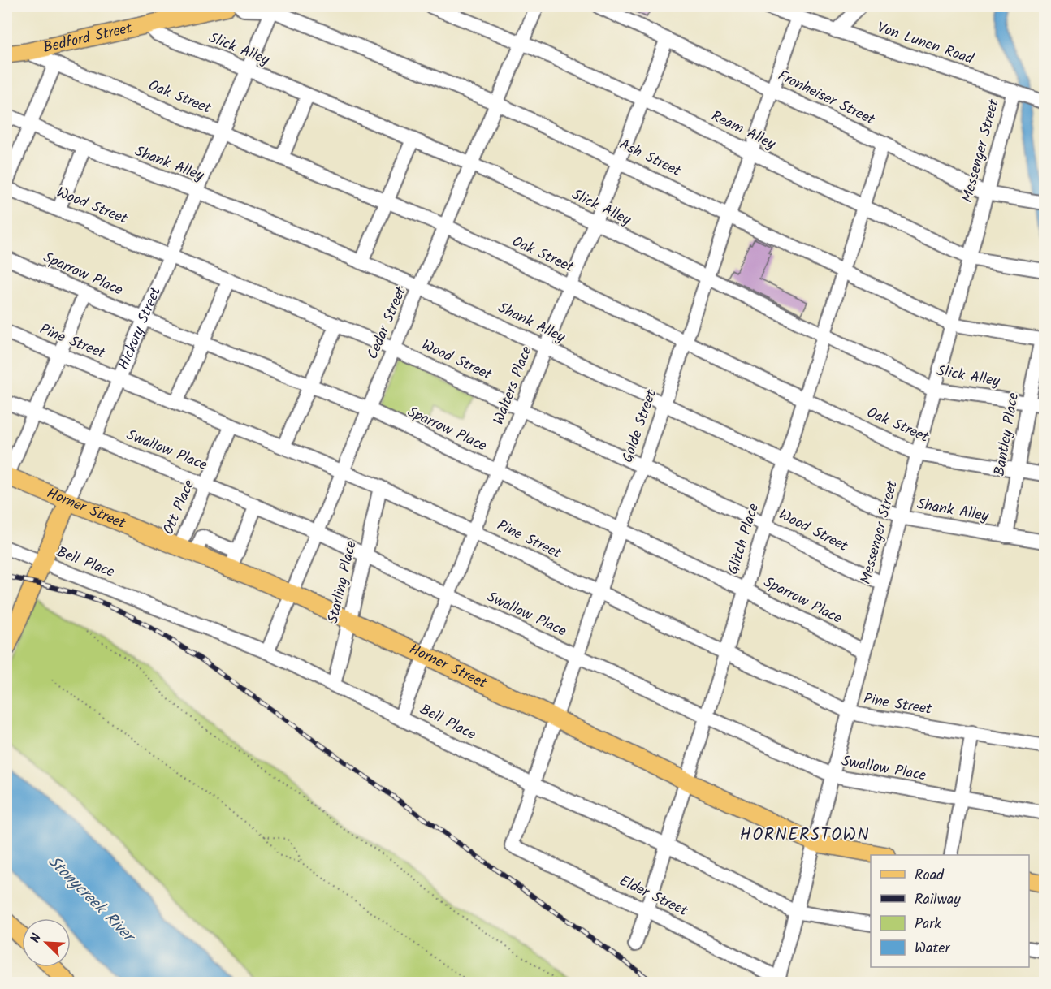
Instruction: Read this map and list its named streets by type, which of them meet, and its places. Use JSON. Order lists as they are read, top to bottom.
{
  "streets": {
    "main road": ["Bedford Street", "Hickory Street", "Horner Street"],
    "street": [
      "Von Lunen Road",
      "Slick Alley",
      "Oak Street",
      "Fronheiser Street",
      "Ream Alley",
      "Messenger Street",
      "Ash Street",
      "Shank Alley",
      "Wood Street",
      "Sparrow Place",
      "Cedar Street",
      "Pine Street",
      "Walters Place",
      "Golde Street",
      "Bantley Place",
      "Swallow Place",
      "Ott Place",
      "Glitch Place",
      "Bell Place",
      "Starling Place",
      "Elder Street"
    ]
  },
  "crossings": [
    ["Bedford Street", "Slick Alley"],
    ["Bedford Street", "Oak Street"],
    ["Von Lunen Road", "Messenger Street"],
    ["Von Lunen Road", "Golde Street"],
    ["Slick Alley", "Messenger Street"],
    ["Slick Alley", "Cedar Street"],
    ["Slick Alley", "Hickory Street"],
    ["Slick Alley", "Walters Place"],
    ["Slick Alley", "Golde Street"],
    ["Slick Alley", "Bantley Place"],
    ["Slick Alley", "Glitch Place"],
    ["Oak Street", "Messenger Street"],
    ["Oak Street", "Cedar Street"],
    ["Oak Street", "Hickory Street"],
    ["Oak Street", "Walters Place"],
    ["Oak Street", "Golde Street"],
    ["Oak Street", "Bantley Place"],
    ["Oak Street", "Glitch Place"],
    ["Fronheiser Street", "Messenger Street"],
    ["Fronheiser Street", "Walters Place"],
    ["Fronheiser Street", "Golde Street"],
    ["Fronheiser Street", "Glitch Place"],
    ["Ream Alley", "Messenger Street"],
    ["Ream Alley", "Cedar Street"],
    ["Ream Alley", "Walters Place"],
    ["Ream Alley", "Golde Street"],
    ["Ream Alley", "Glitch Place"],
    ["Messenger Street", "Ash Street"],
    ["Messenger Street", "Shank Alley"],
    ["Messenger Street", "Wood Street"],
    ["Messenger Street", "Sparrow Place"],
    ["Messenger Street", "Pine Street"],
    ["Messenger Street", "Swallow Place"],
    ["Messenger Street", "Horner Street"],
    ["Messenger Street", "Bell Place"],
    ["Messenger Street", "Elder Street"],
    ["Ash Street", "Cedar Street"],
    ["Ash Street", "Hickory Street"],
    ["Ash Street", "Walters Place"],
    ["Ash Street", "Golde Street"],
    ["Ash Street", "Bantley Place"],
    ["Ash Street", "Glitch Place"],
    ["Shank Alley", "Cedar Street"],
    ["Shank Alley", "Hickory Street"],
    ["Shank Alley", "Walters Place"],
    ["Shank Alley", "Golde Street"],
    ["Shank Alley", "Bantley Place"],
    ["Shank Alley", "Glitch Place"],
    ["Wood Street", "Cedar Street"],
    ["Wood Street", "Hickory Street"],
    ["Wood Street", "Walters Place"],
    ["Wood Street", "Golde Street"],
    ["Wood Street", "Glitch Place"],
    ["Sparrow Place", "Cedar Street"],
    ["Sparrow Place", "Hickory Street"],
    ["Sparrow Place", "Walters Place"],
    ["Sparrow Place", "Golde Street"],
    ["Sparrow Place", "Glitch Place"],
    ["Cedar Street", "Pine Street"],
    ["Cedar Street", "Swallow Place"],
    ["Cedar Street", "Horner Street"],
    ["Cedar Street", "Bell Place"],
    ["Hickory Street", "Pine Street"],
    ["Hickory Street", "Swallow Place"],
    ["Hickory Street", "Horner Street"],
    ["Hickory Street", "Bell Place"],
    ["Pine Street", "Walters Place"],
    ["Pine Street", "Golde Street"],
    ["Pine Street", "Ott Place"],
    ["Pine Street", "Glitch Place"],
    ["Pine Street", "Starling Place"],
    ["Walters Place", "Swallow Place"],
    ["Walters Place", "Horner Street"],
    ["Walters Place", "Bell Place"],
    ["Golde Street", "Swallow Place"],
    ["Golde Street", "Horner Street"],
    ["Golde Street", "Bell Place"],
    ["Golde Street", "Elder Street"],
    ["Swallow Place", "Ott Place"],
    ["Swallow Place", "Glitch Place"],
    ["Swallow Place", "Starling Place"],
    ["Ott Place", "Horner Street"],
    ["Horner Street", "Glitch Place"],
    ["Horner Street", "Starling Place"],
    ["Glitch Place", "Bell Place"],
    ["Glitch Place", "Elder Street"],
    ["Bell Place", "Starling Place"]
  ],
  "districts": ["HORNERSTOWN"],
  "water": ["Stonycreek River"],
  "legend": [
    "Road",
    "Railway",
    "Park",
    "Water"
  ],
  "north": "top left"
}
